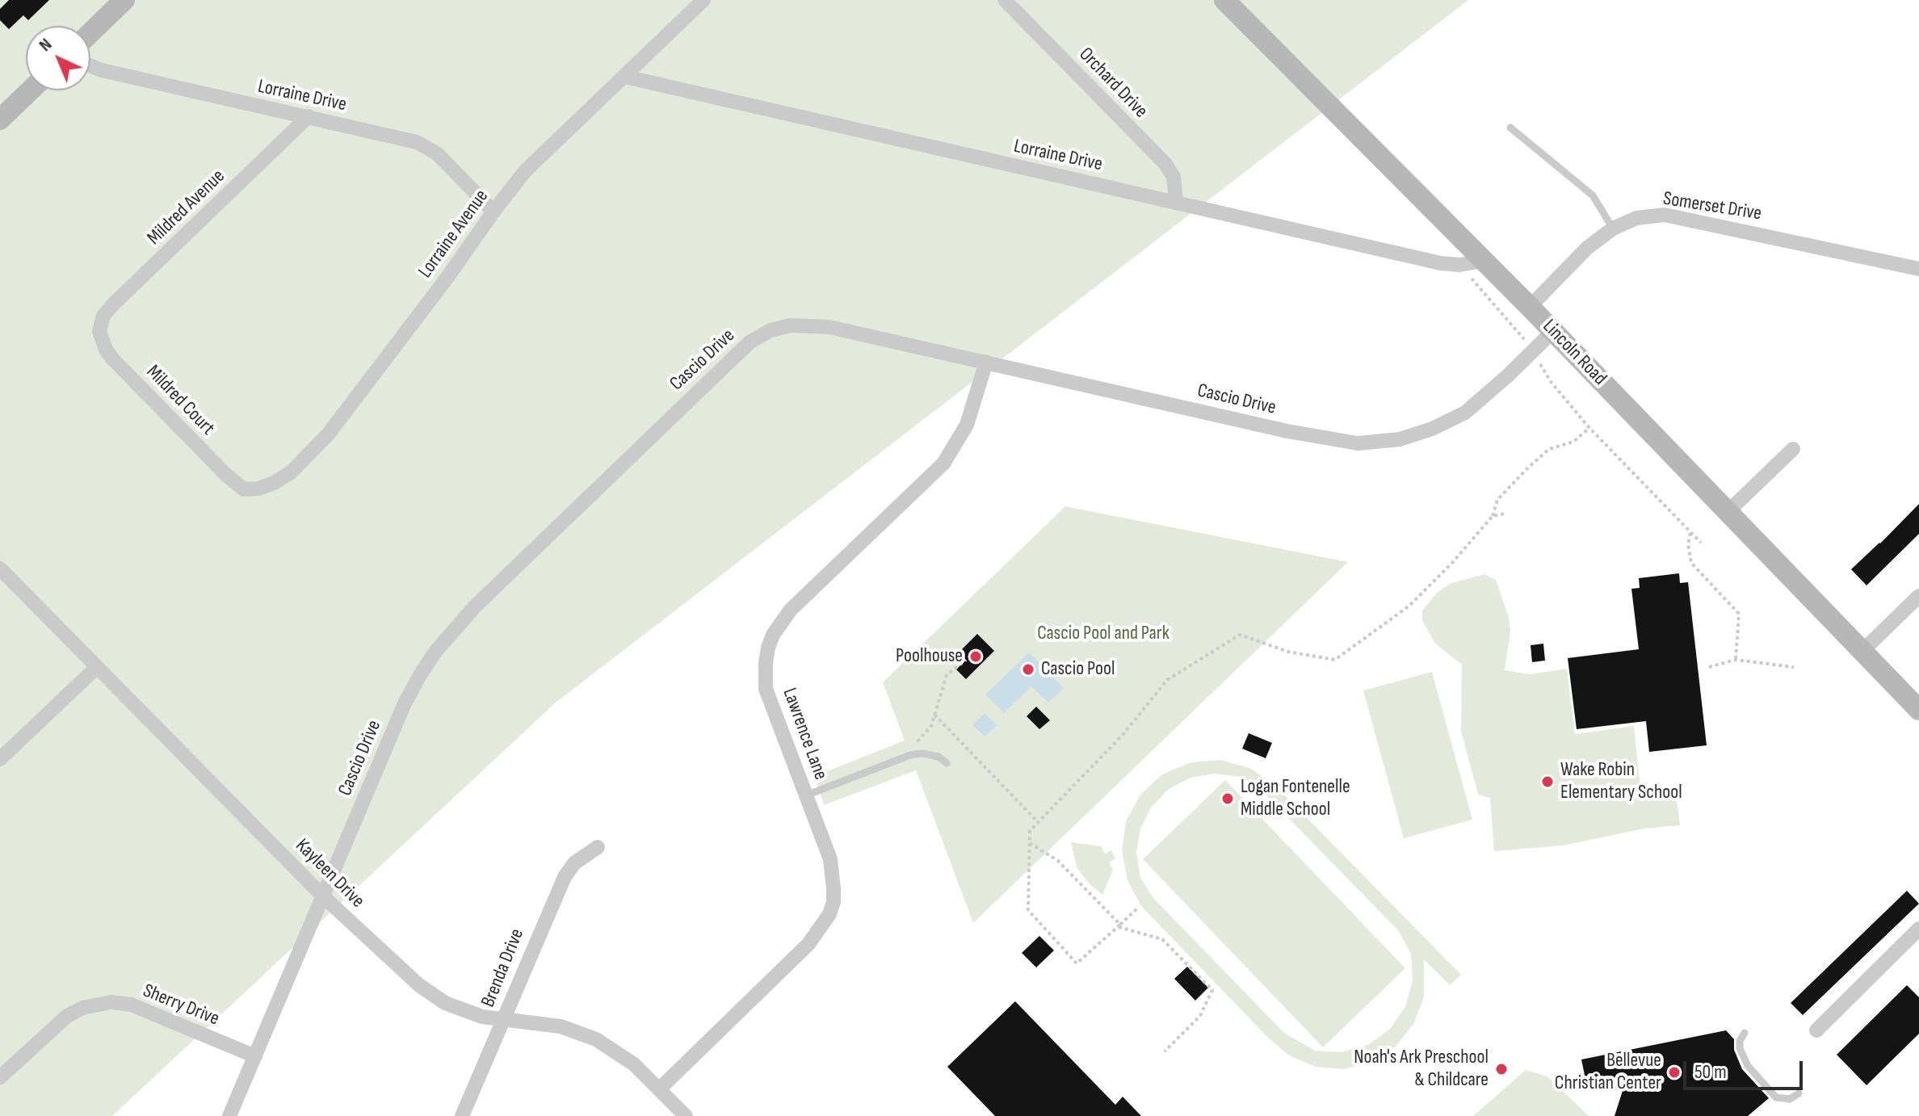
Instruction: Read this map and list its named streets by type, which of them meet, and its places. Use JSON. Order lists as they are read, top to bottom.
{
  "streets": {
    "main road": ["Lincoln Road"],
    "street": [
      "Orchard Drive",
      "Lorraine Drive",
      "Somerset Drive",
      "Mildred Avenue",
      "Lorraine Avenue",
      "Cascio Drive",
      "Mildred Court",
      "Lawrence Lane",
      "Kayleen Drive",
      "Brenda Drive",
      "Sherry Drive"
    ]
  },
  "crossings": [
    ["Orchard Drive", "Lorraine Drive"],
    ["Lorraine Drive", "Mildred Avenue"],
    ["Lorraine Drive", "Lorraine Avenue"],
    ["Lorraine Drive", "Lincoln Road"],
    ["Somerset Drive", "Lincoln Road"],
    ["Mildred Avenue", "Mildred Court"],
    ["Lorraine Avenue", "Mildred Court"],
    ["Lincoln Road", "Cascio Drive"],
    ["Cascio Drive", "Lawrence Lane"],
    ["Cascio Drive", "Kayleen Drive"],
    ["Cascio Drive", "Sherry Drive"],
    ["Lawrence Lane", "Kayleen Drive"],
    ["Kayleen Drive", "Brenda Drive"]
  ],
  "parks": ["Cascio Pool and Park"],
  "places": [
    "Poolhouse",
    "Cascio Pool",
    "Wake Robin Elementary School",
    "Logan Fontenelle Middle School",
    "Noah's Ark Preschool & Childcare",
    "Bellevue Christian Center"
  ],
  "scale_bar": "50 m",
  "north": "top left"
}
